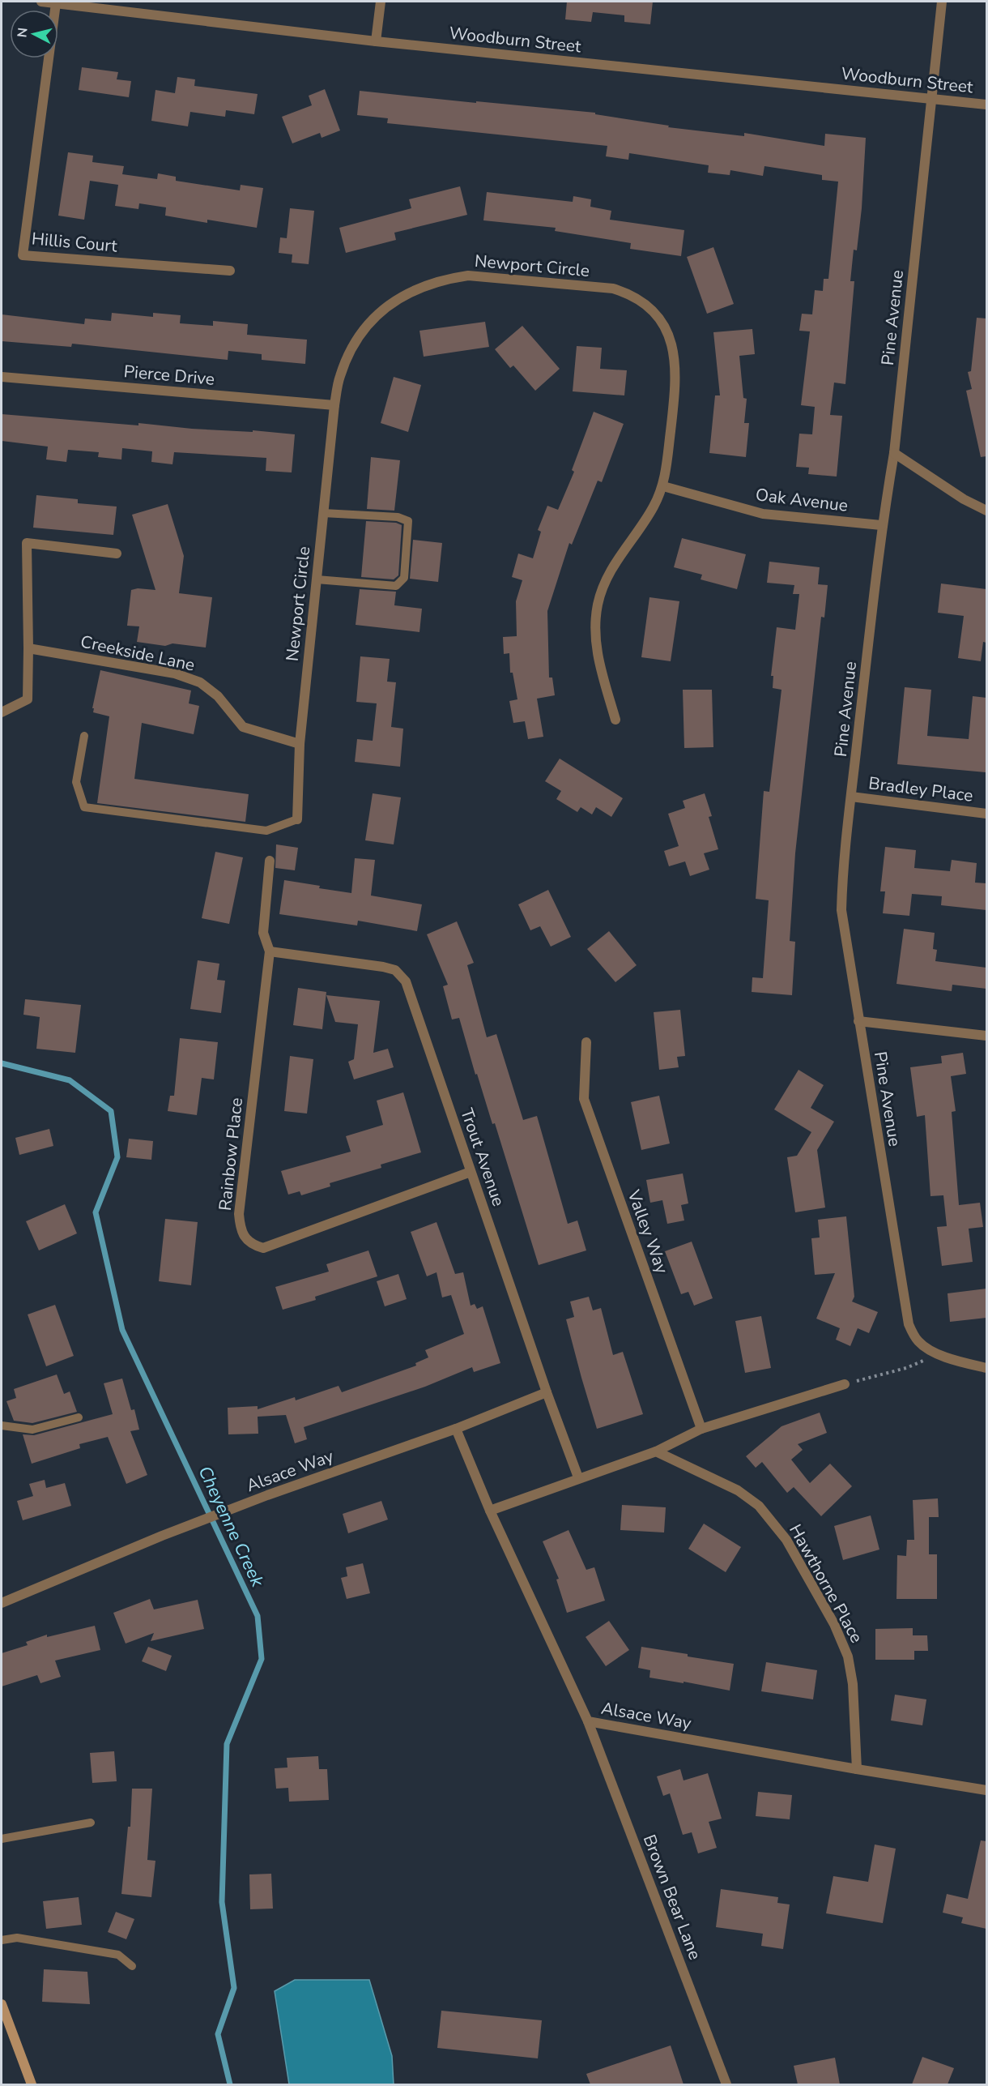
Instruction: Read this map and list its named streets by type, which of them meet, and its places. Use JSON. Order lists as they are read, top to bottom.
{
  "streets": {
    "street": [
      "Woodburn Street",
      "Hillis Court",
      "Newport Circle",
      "Pine Avenue",
      "Pierce Drive",
      "Oak Avenue",
      "Creekside Lane",
      "Bradley Place",
      "Rainbow Place",
      "Trout Avenue",
      "Valley Way",
      "Alsace Way",
      "Hawthorne Place",
      "Brown Bear Lane"
    ]
  },
  "crossings": [
    ["Woodburn Street", "Hillis Court"],
    ["Woodburn Street", "Pine Avenue"],
    ["Newport Circle", "Pierce Drive"],
    ["Newport Circle", "Oak Avenue"],
    ["Newport Circle", "Creekside Lane"],
    ["Pine Avenue", "Oak Avenue"],
    ["Pine Avenue", "Bradley Place"],
    ["Rainbow Place", "Trout Avenue"],
    ["Trout Avenue", "Alsace Way"],
    ["Alsace Way", "Hawthorne Place"],
    ["Alsace Way", "Brown Bear Lane"]
  ],
  "water": ["Cheyenne Creek"],
  "north": "left"
}
